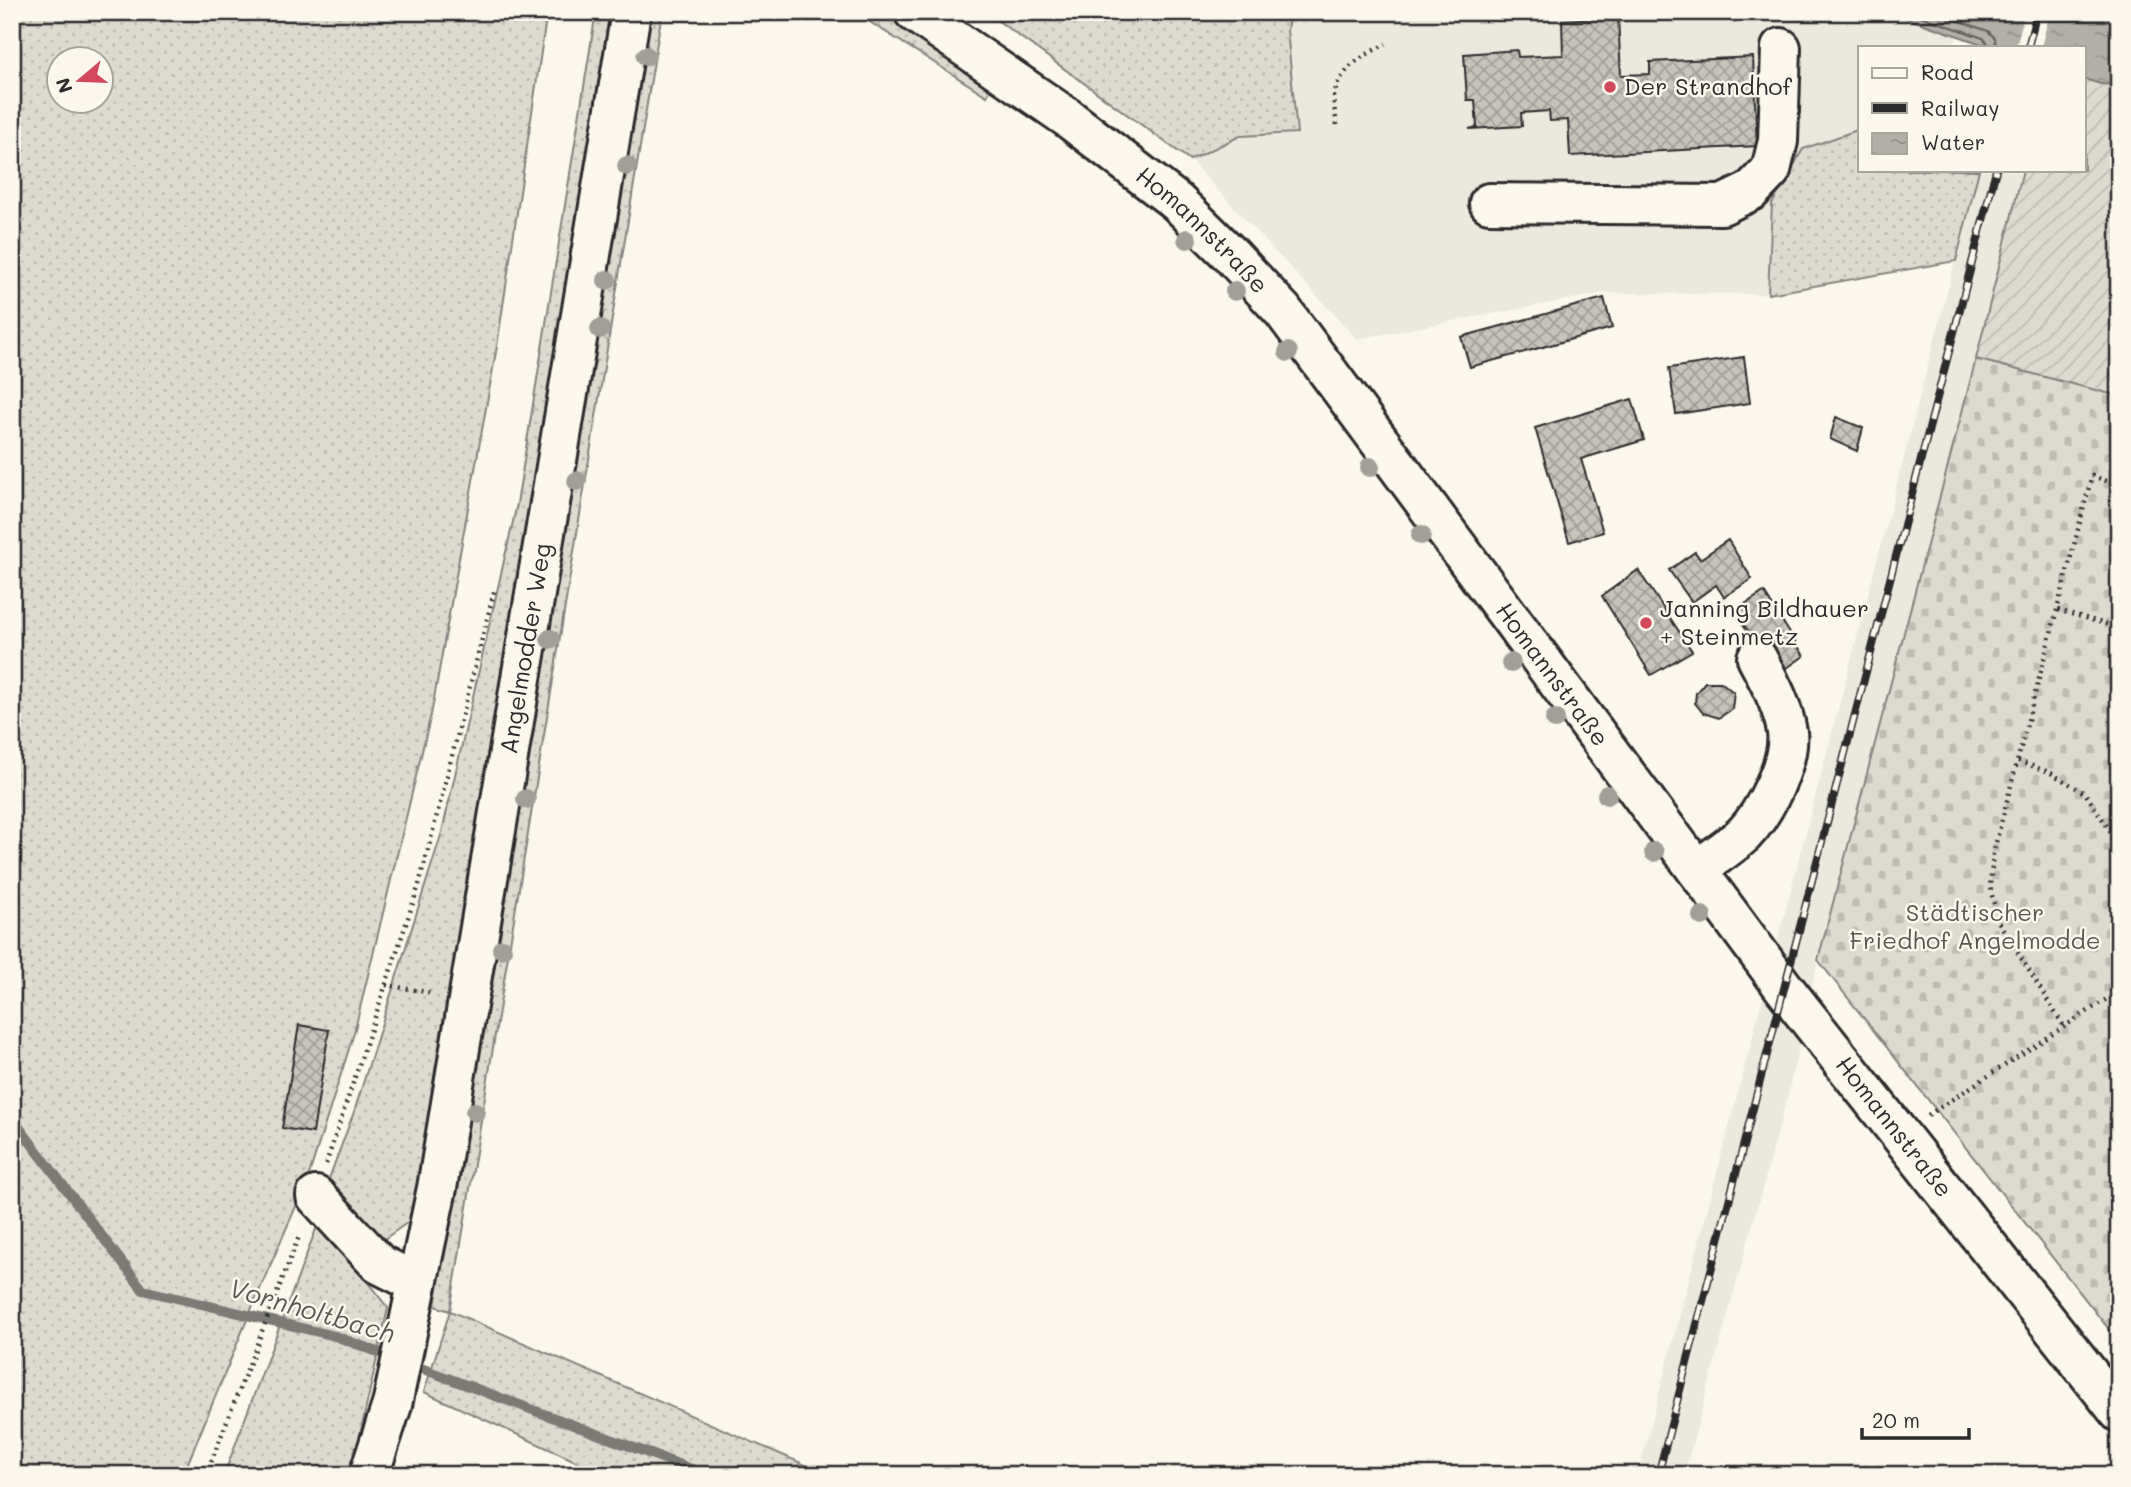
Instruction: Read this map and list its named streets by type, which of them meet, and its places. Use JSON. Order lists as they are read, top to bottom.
{
  "streets": {
    "street": ["Homannstraße", "Angelmodder Weg"]
  },
  "water": ["Vornholtbach"],
  "parks": ["Städtischer Friedhof Angelmodde"],
  "places": ["Der Strandhof", "Janning Bildhauer + Steinmetz"],
  "legend": ["Road", "Railway", "Water"],
  "scale_bar": "20 m",
  "north": "left"
}
